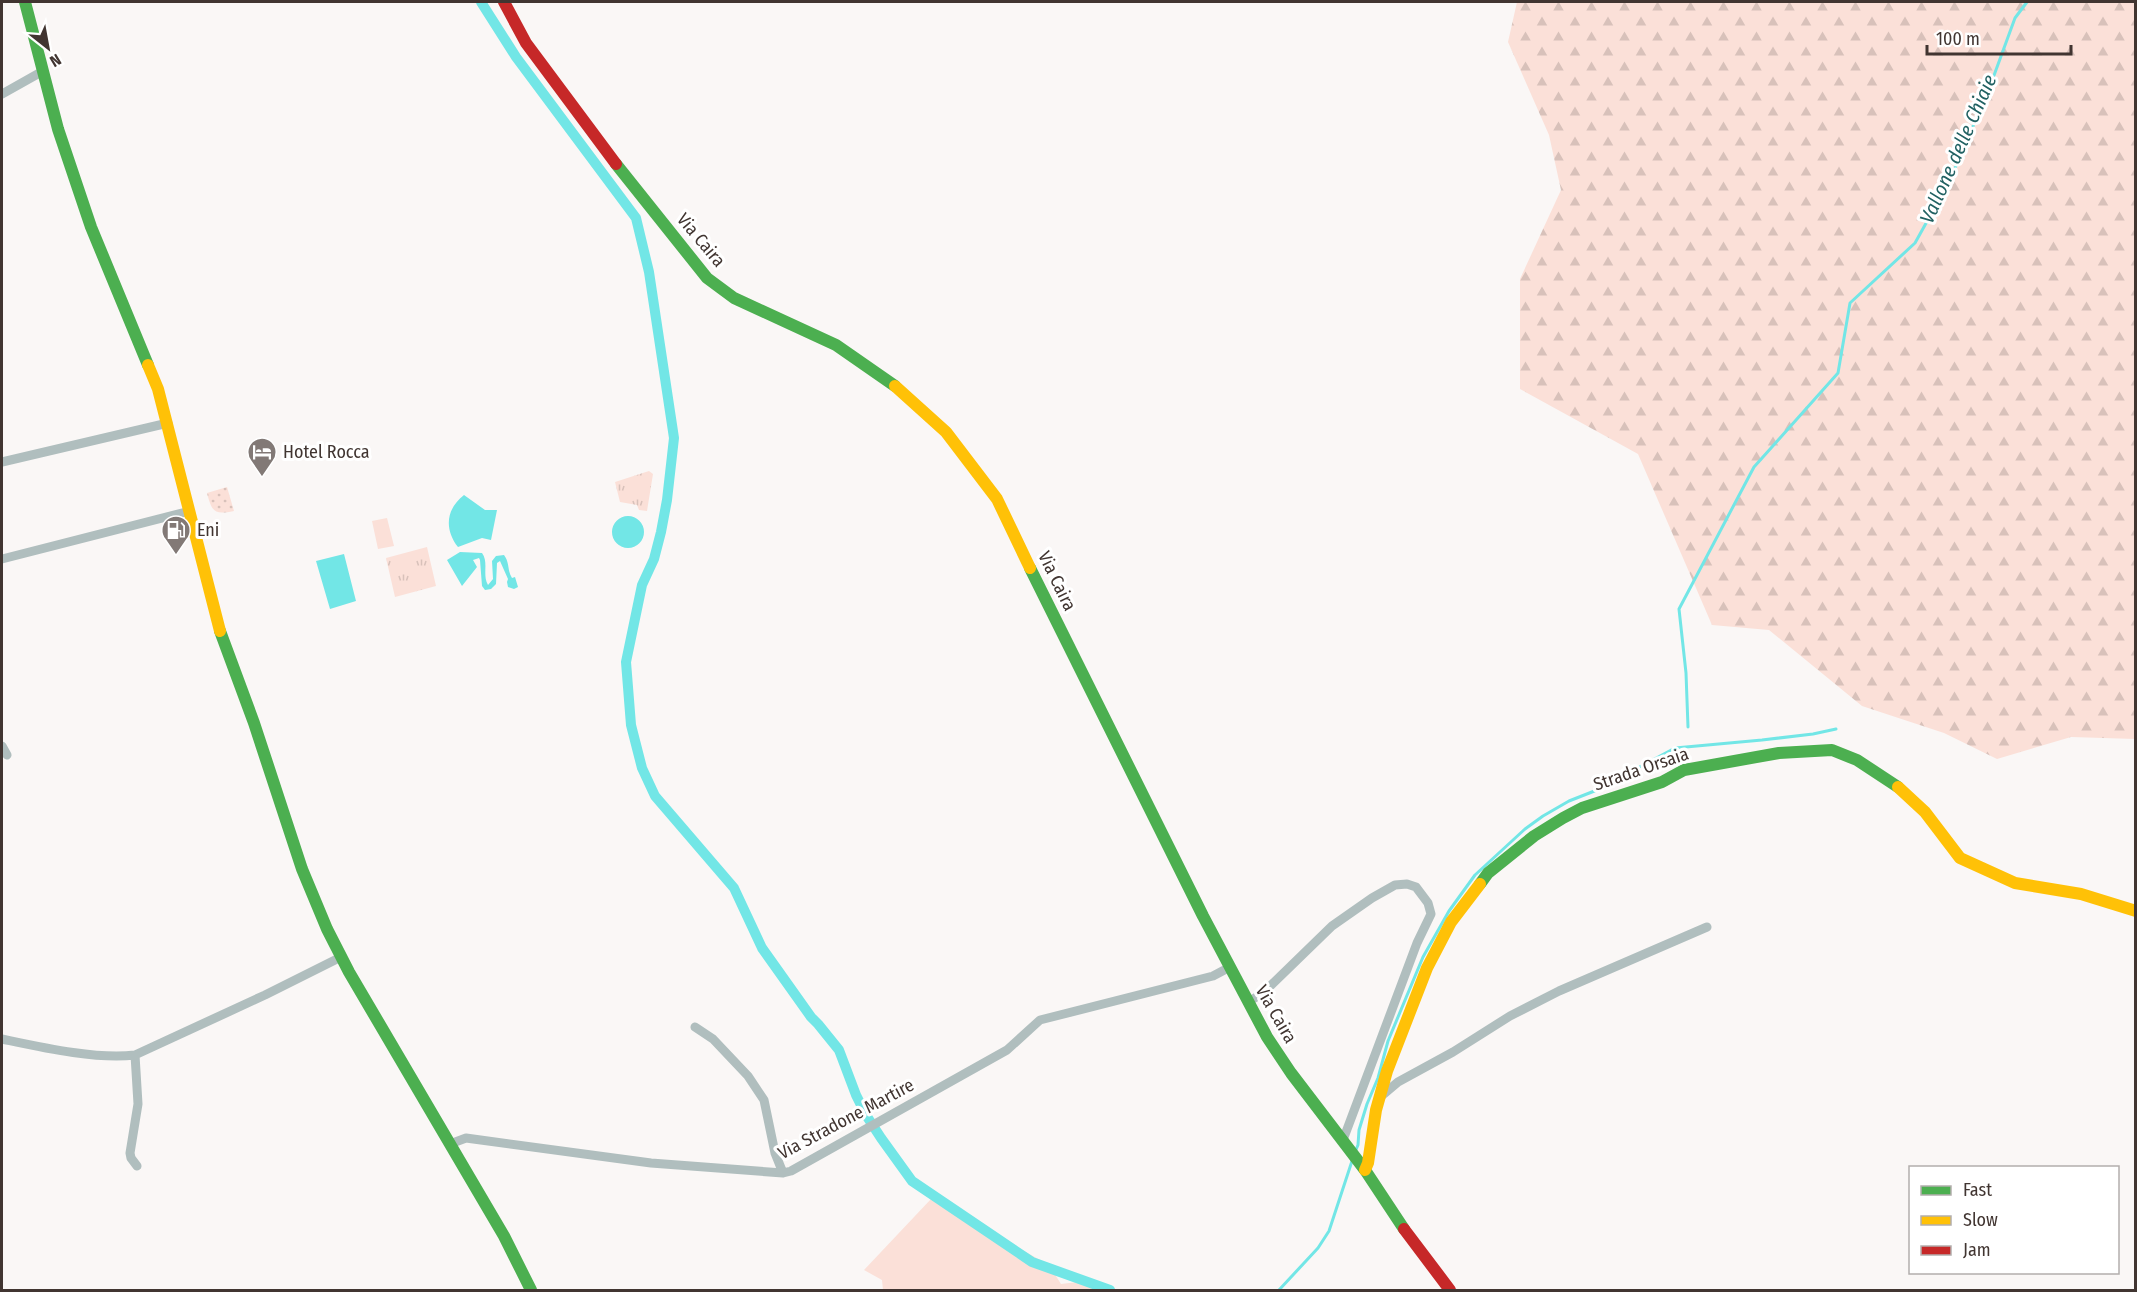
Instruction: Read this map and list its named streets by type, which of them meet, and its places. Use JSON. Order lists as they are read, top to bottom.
{
  "streets": {
    "street": ["Via Caira", "Strada Orsaia", "Via Stradone Martire"]
  },
  "crossings": [
    ["Via Caira", "Strada Orsaia"],
    ["Via Caira", "Via Stradone Martire"]
  ],
  "water": ["Vallone delle Chiaie"],
  "places": {
    "hotel": ["Hotel Rocca"],
    "fuel station": ["Eni"]
  },
  "legend": ["Fast", "Slow", "Jam"],
  "scale_bar": "100 m",
  "north": "bottom right"
}
